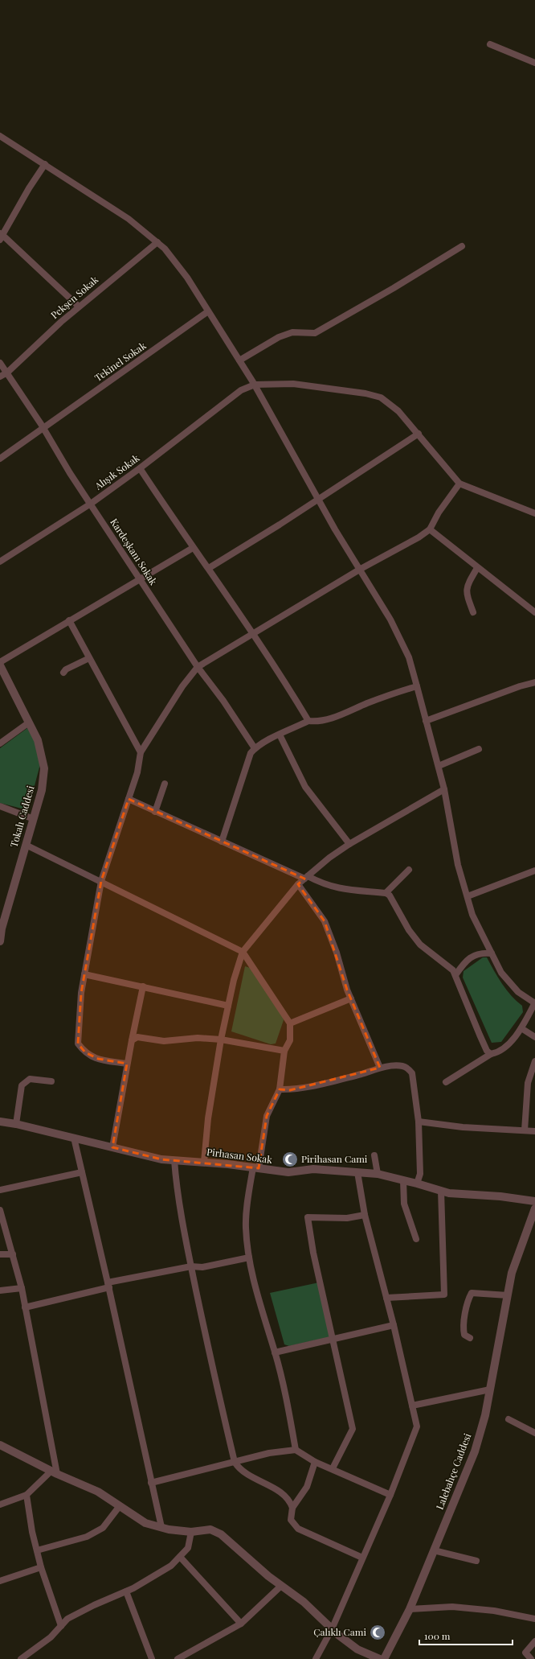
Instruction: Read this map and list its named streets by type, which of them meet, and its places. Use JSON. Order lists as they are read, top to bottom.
{
  "streets": {
    "street": [
      "Pekşen Sokak",
      "Tekinel Sokak",
      "Alışık Sokak",
      "Kardeşkanı Sokak",
      "Tokalı Caddesi",
      "Pirhasan Sokak",
      "Lalebahçe Caddesi"
    ]
  },
  "crossings": [
    ["Pekşen Sokak", "Kardeşkanı Sokak"],
    ["Tekinel Sokak", "Kardeşkanı Sokak"],
    ["Alışık Sokak", "Kardeşkanı Sokak"]
  ],
  "places": {
    "mosque": ["Pirihasan Cami", "Çalıklı Cami"]
  },
  "scale_bar": "100 m"
}
